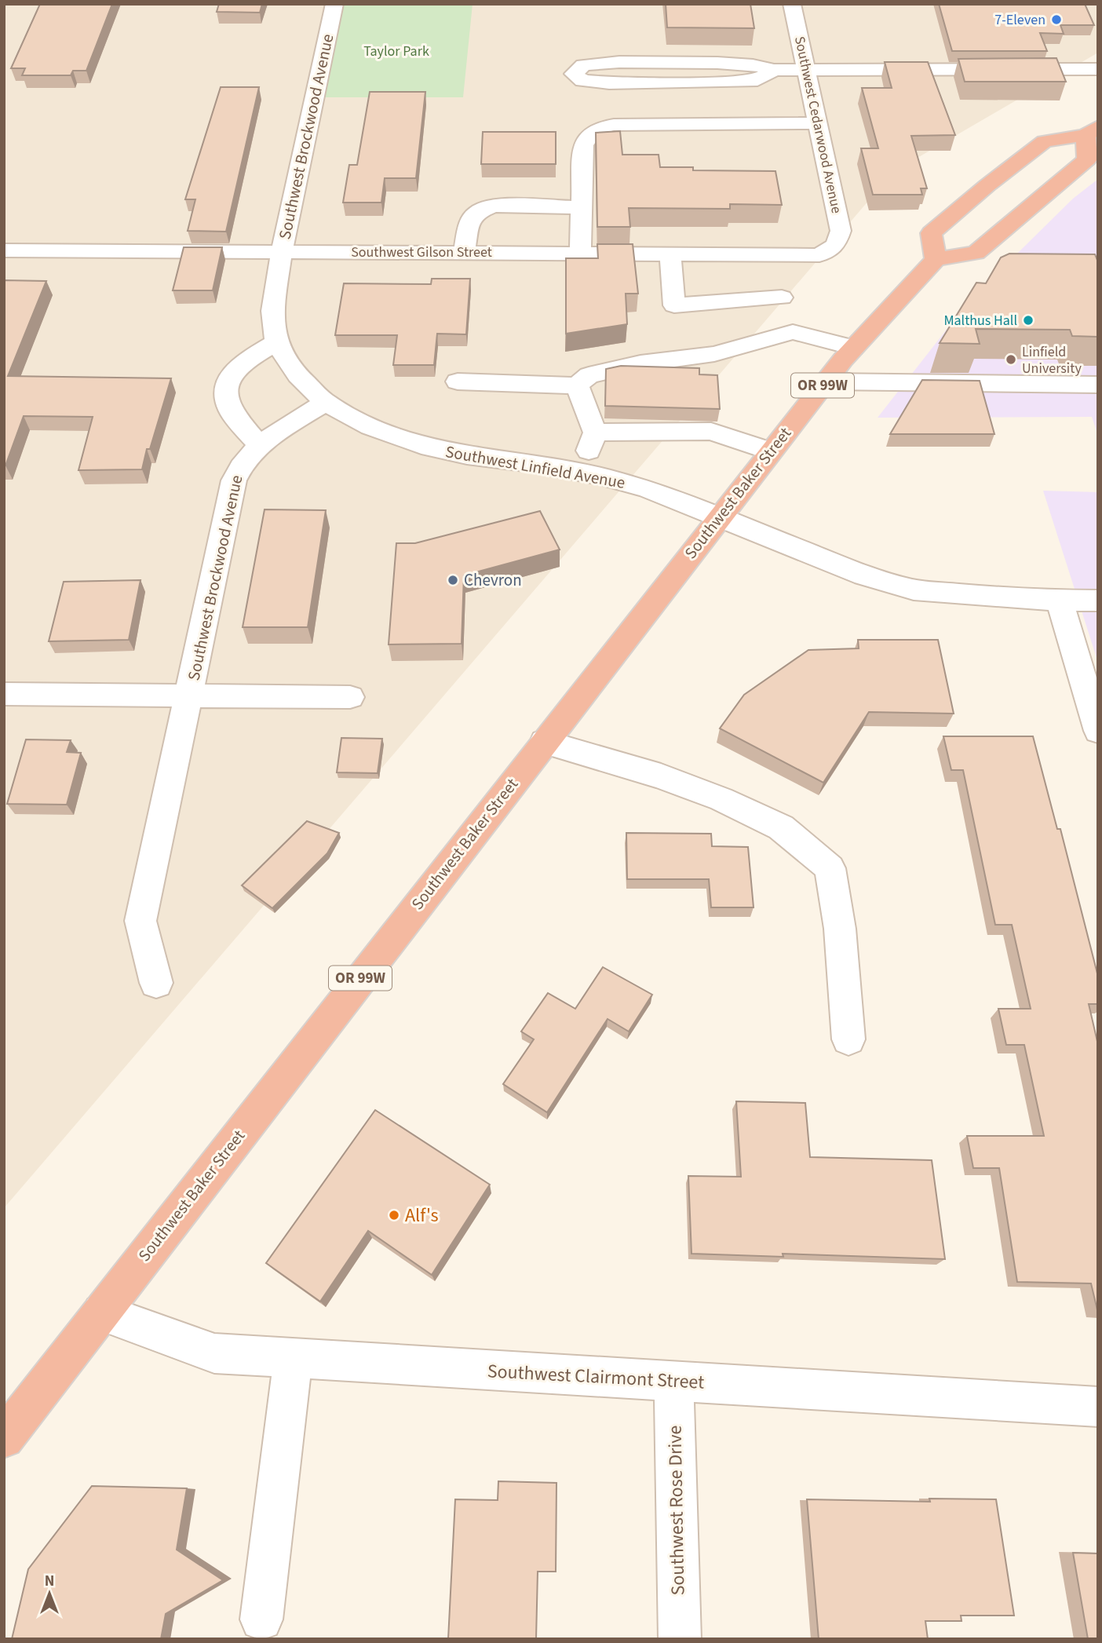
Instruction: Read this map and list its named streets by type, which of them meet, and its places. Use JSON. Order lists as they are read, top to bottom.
{
  "streets": {
    "highway": ["OR 99W", "Southwest Baker Street"],
    "street": [
      "Southwest Cedarwood Avenue",
      "Southwest Brockwood Avenue",
      "Southwest Gilson Street",
      "Southwest Linfield Avenue",
      "Southwest Clairmont Street",
      "Southwest Rose Drive"
    ]
  },
  "crossings": [
    ["Southwest Cedarwood Avenue", "Southwest Gilson Street"],
    ["Southwest Brockwood Avenue", "Southwest Gilson Street"],
    ["Southwest Brockwood Avenue", "Southwest Linfield Avenue"],
    ["Southwest Linfield Avenue", "Southwest Baker Street"],
    ["Southwest Baker Street", "Southwest Clairmont Street"],
    ["Southwest Clairmont Street", "Southwest Rose Drive"]
  ],
  "parks": ["Taylor Park"],
  "places": [
    "7-Eleven",
    "Malthus Hall",
    "Linfield University",
    "Chevron",
    "Alf's"
  ],
  "north": "top"
}
